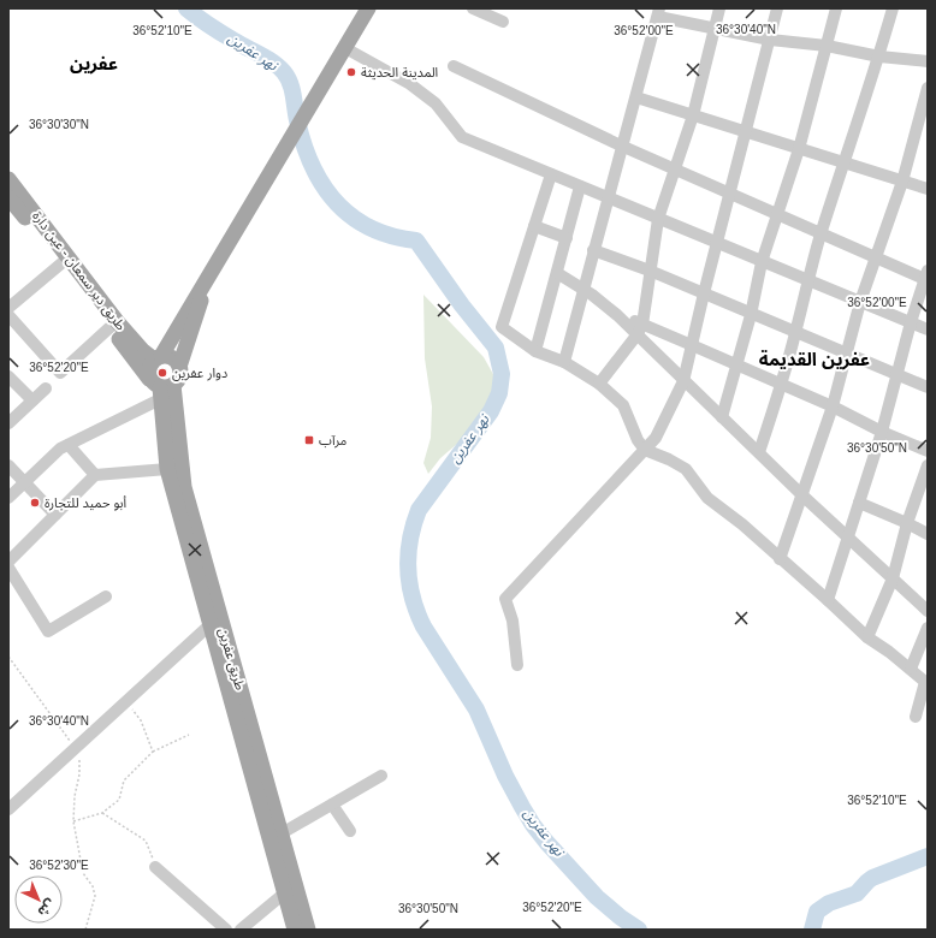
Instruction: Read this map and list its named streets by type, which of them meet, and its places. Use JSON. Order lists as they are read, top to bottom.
{
  "streets": {
    "main road": ["طريق دير سمعان - عين دارة", "طريق عفرين"]
  },
  "crossings": [
    ["طريق دير سمعان - عين دارة", "طريق عفرين"]
  ],
  "districts": ["عفرين", "عفرين القديمة"],
  "water": ["نهر عفرين"],
  "places": {
    "other": ["المدينة الحديثة", "دوار عفرين", "أبو حميد للتجارة"],
    "transit": ["مرآب"]
  },
  "north": "bottom right",
  "coordinates": [
    "36°30'40\"N",
    "36°52'10\"E",
    "36°52'00\"E",
    "36°30'30\"N",
    "36°52'20\"E",
    "36°30'50\"N",
    "36°52'30\"E"
  ]
}
